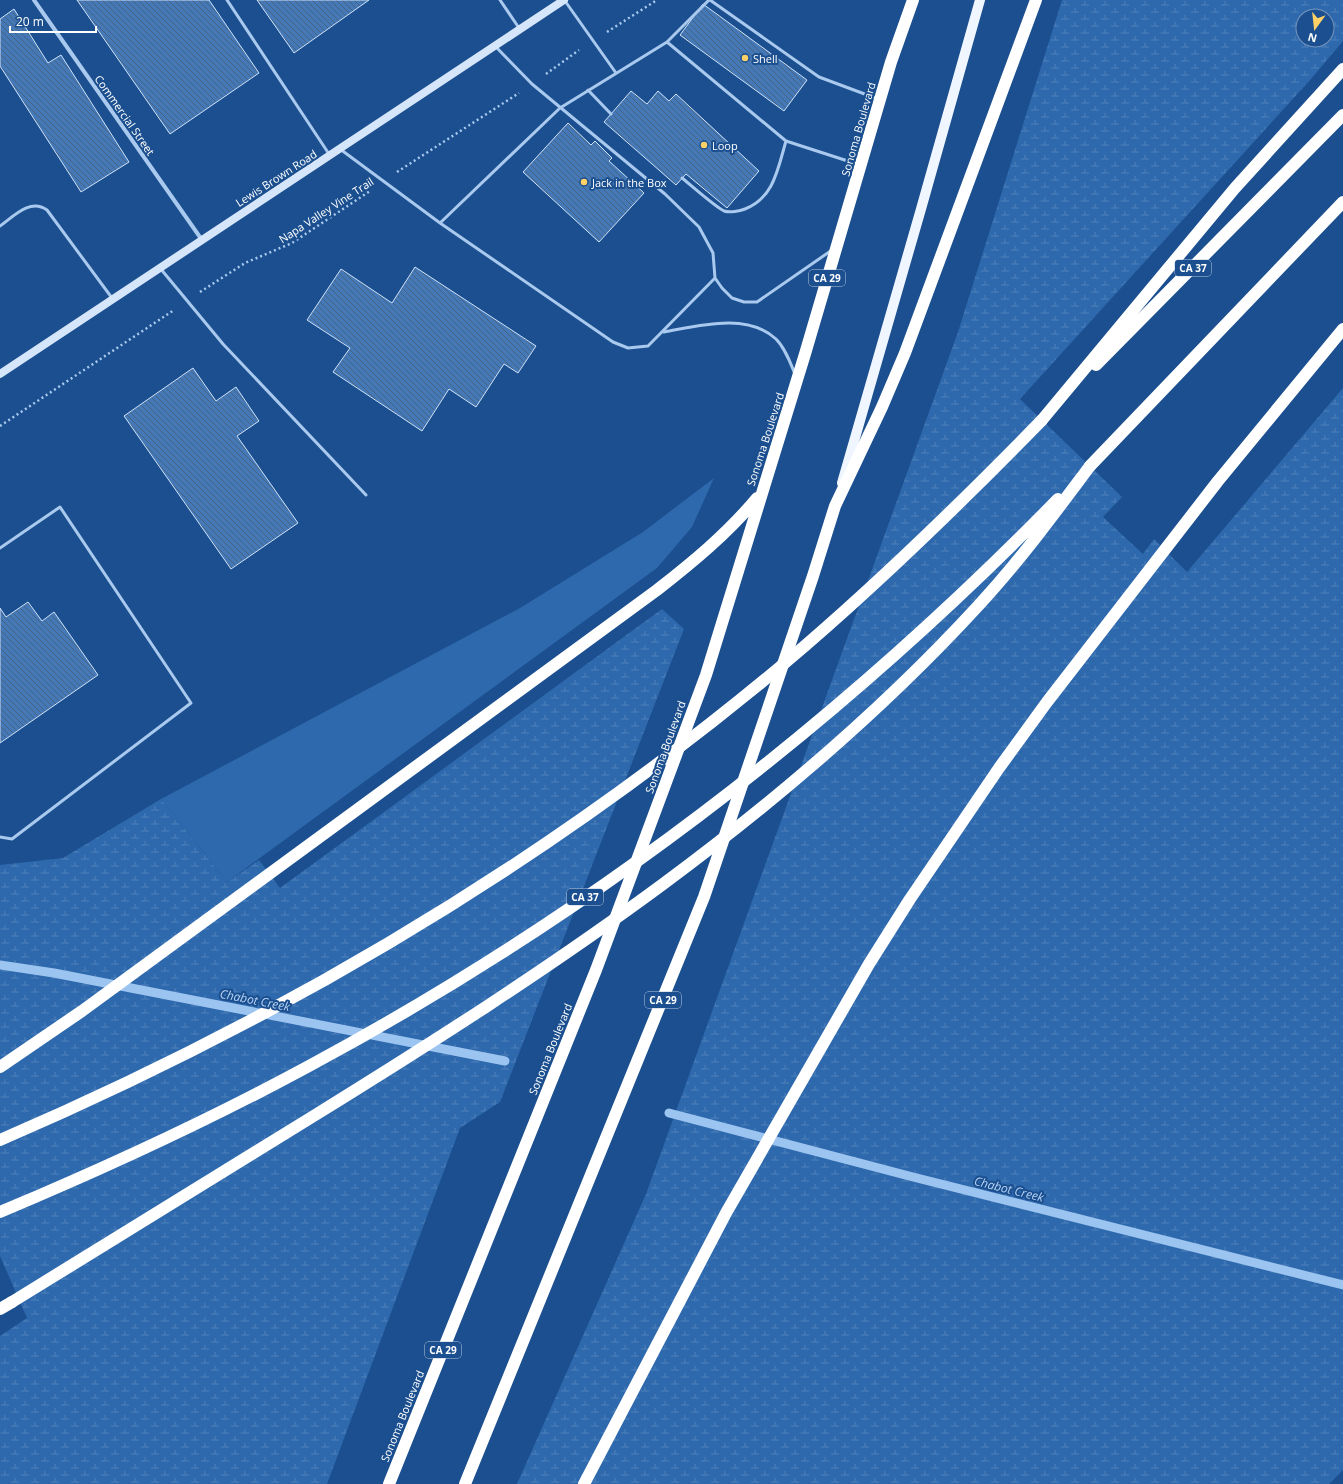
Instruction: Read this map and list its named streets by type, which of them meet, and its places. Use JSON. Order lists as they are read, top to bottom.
{
  "streets": {
    "highway": ["Sonoma Boulevard", "CA 37", "CA 29"],
    "street": ["Commercial Street", "Lewis Brown Road"],
    "path": ["Napa Valley Vine Trail"]
  },
  "crossings": [
    ["Commercial Street", "Lewis Brown Road"]
  ],
  "water": ["Chabot Creek"],
  "places": ["Shell", "Loop", "Jack in the Box"],
  "scale_bar": "20 m",
  "north": "bottom"
}
